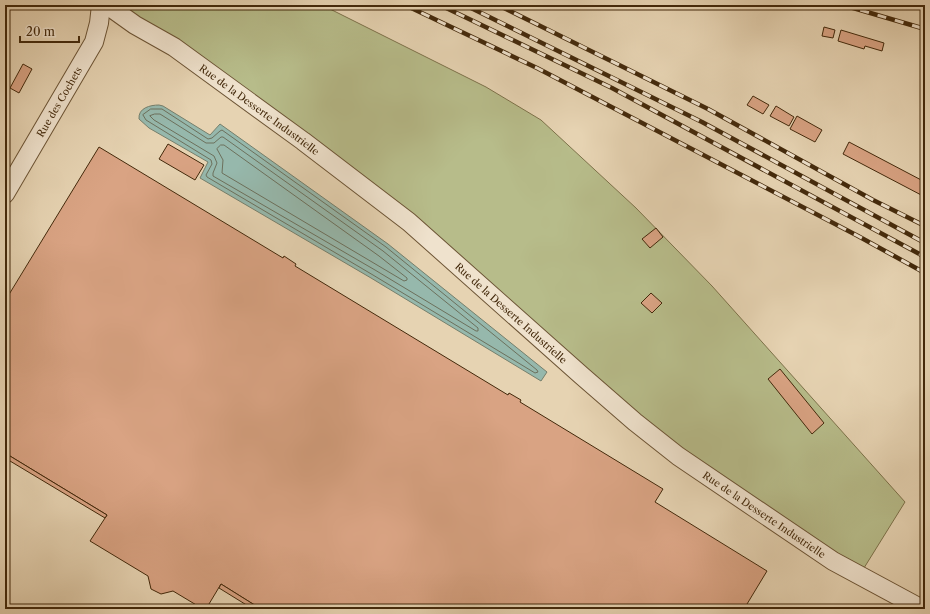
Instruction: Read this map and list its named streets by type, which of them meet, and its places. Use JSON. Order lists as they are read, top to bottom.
{
  "streets": {
    "street": ["Rue des Cochets", "Rue de la Desserte Industrielle"]
  },
  "scale_bar": "20 m"
}
